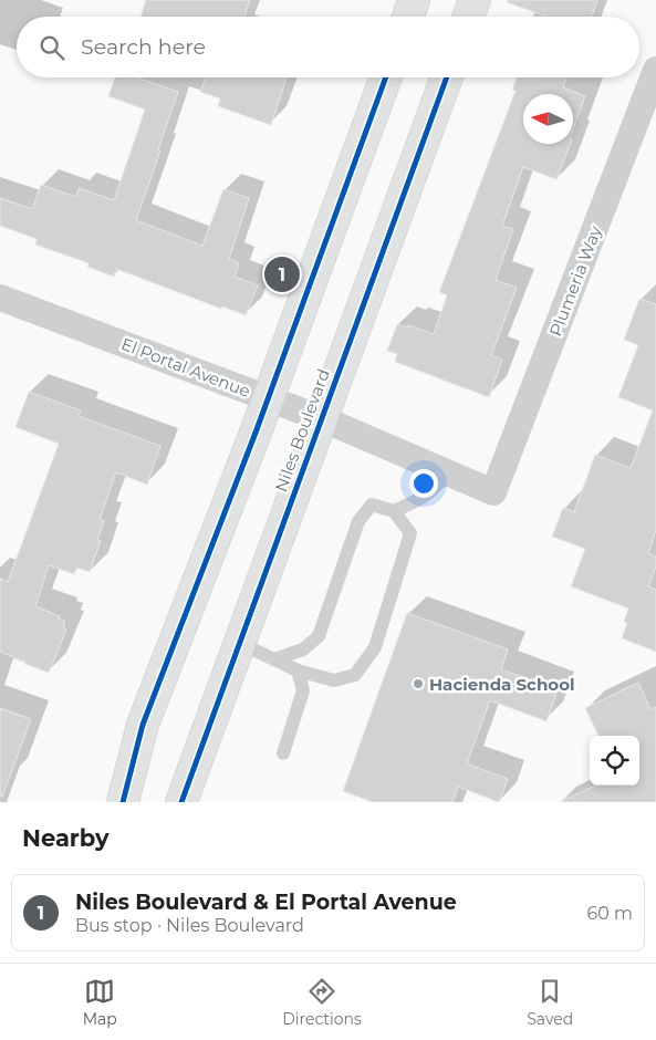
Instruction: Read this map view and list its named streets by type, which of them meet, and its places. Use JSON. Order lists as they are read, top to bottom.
{
  "streets": {
    "main road": ["Niles Boulevard"],
    "street": ["Plumeria Way", "El Portal Avenue"]
  },
  "crossings": [
    ["Plumeria Way", "El Portal Avenue"],
    ["El Portal Avenue", "Niles Boulevard"]
  ],
  "places": ["Hacienda School"],
  "north": "left",
  "page": {
    "search": "Search here",
    "pins": "1",
    "heading": "Nearby",
    "list": [
      {
        "mark": "1",
        "name": "Niles Boulevard & El Portal Avenue",
        "note": "Bus stop · Niles Boulevard",
        "value": "60 m"
      }
    ],
    "nav": ["Map", "Directions", "Saved"]
  }
}
